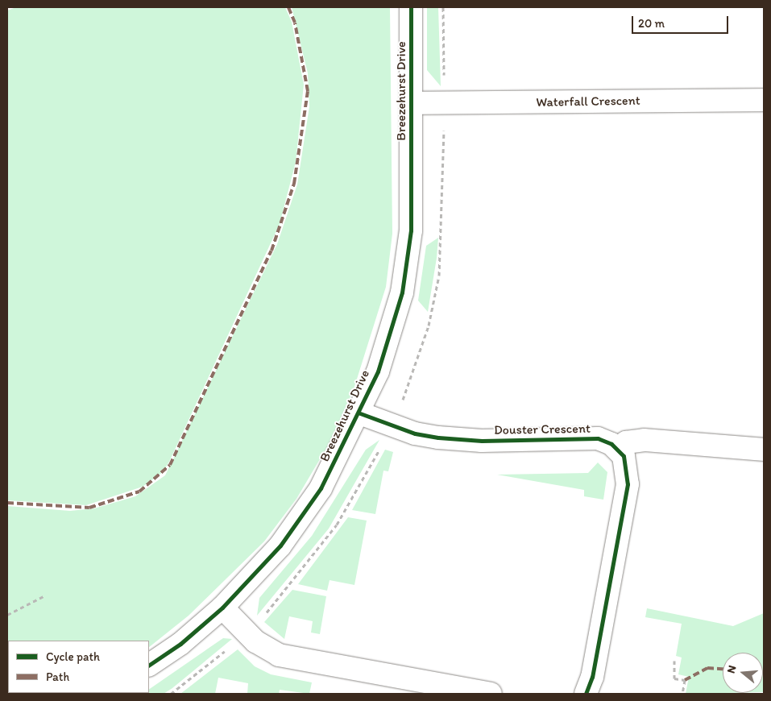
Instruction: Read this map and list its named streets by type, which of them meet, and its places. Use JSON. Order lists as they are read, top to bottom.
{
  "streets": {
    "street": ["Breezehurst Drive", "Waterfall Crescent", "Douster Crescent"]
  },
  "crossings": [
    ["Breezehurst Drive", "Waterfall Crescent"],
    ["Breezehurst Drive", "Douster Crescent"]
  ],
  "legend": ["Cycle path", "Path"],
  "scale_bar": "20 m",
  "north": "left"
}
